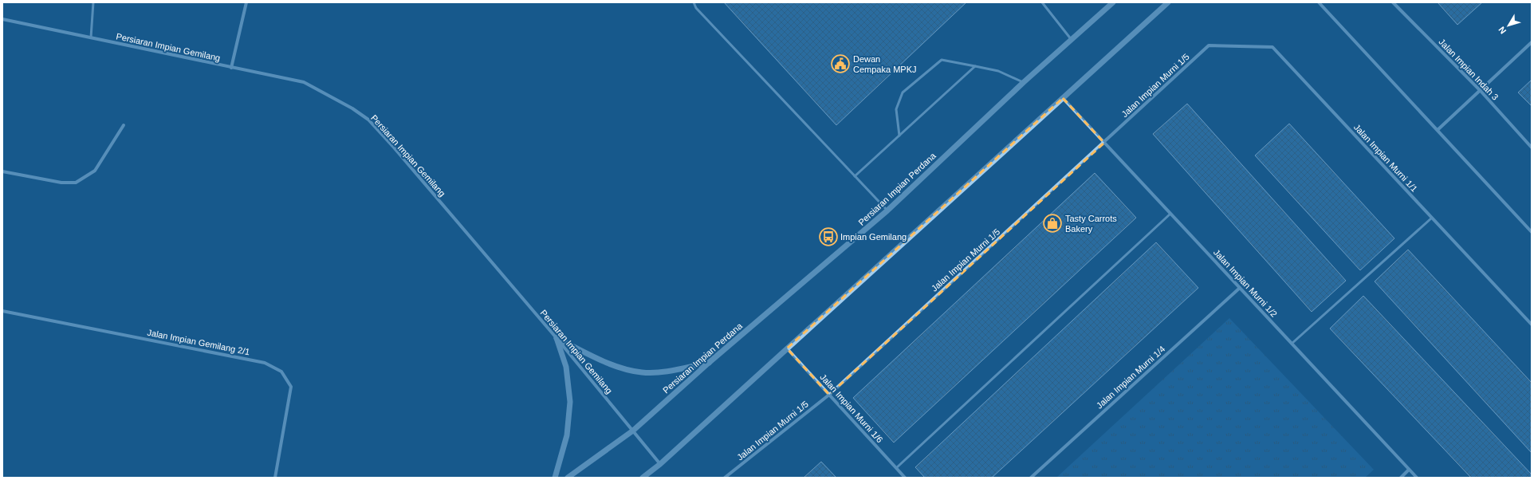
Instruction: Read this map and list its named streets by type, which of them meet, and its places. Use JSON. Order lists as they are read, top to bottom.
{
  "streets": {
    "street": [
      "Persiaran Impian Gemilang",
      "Jalan Impian Indah 3",
      "Jalan Impian Murni 1/5",
      "Jalan Impian Murni 1/1",
      "Persiaran Impian Perdana",
      "Jalan Impian Murni 1/2",
      "Jalan Impian Gemilang 2/1",
      "Jalan Impian Murni 1/4",
      "Jalan Impian Murni 1/6"
    ]
  },
  "crossings": [
    ["Persiaran Impian Gemilang", "Persiaran Impian Perdana"],
    ["Jalan Impian Murni 1/5", "Jalan Impian Murni 1/1"],
    ["Jalan Impian Murni 1/5", "Jalan Impian Murni 1/2"],
    ["Jalan Impian Murni 1/5", "Jalan Impian Murni 1/6"],
    ["Jalan Impian Murni 1/2", "Jalan Impian Murni 1/4"]
  ],
  "places": {
    "public building": ["Dewan Cempaka MPKJ"],
    "shop": ["Tasty Carrots Bakery"],
    "bus stop": ["Impian Gemilang"]
  },
  "north": "bottom left"
}
